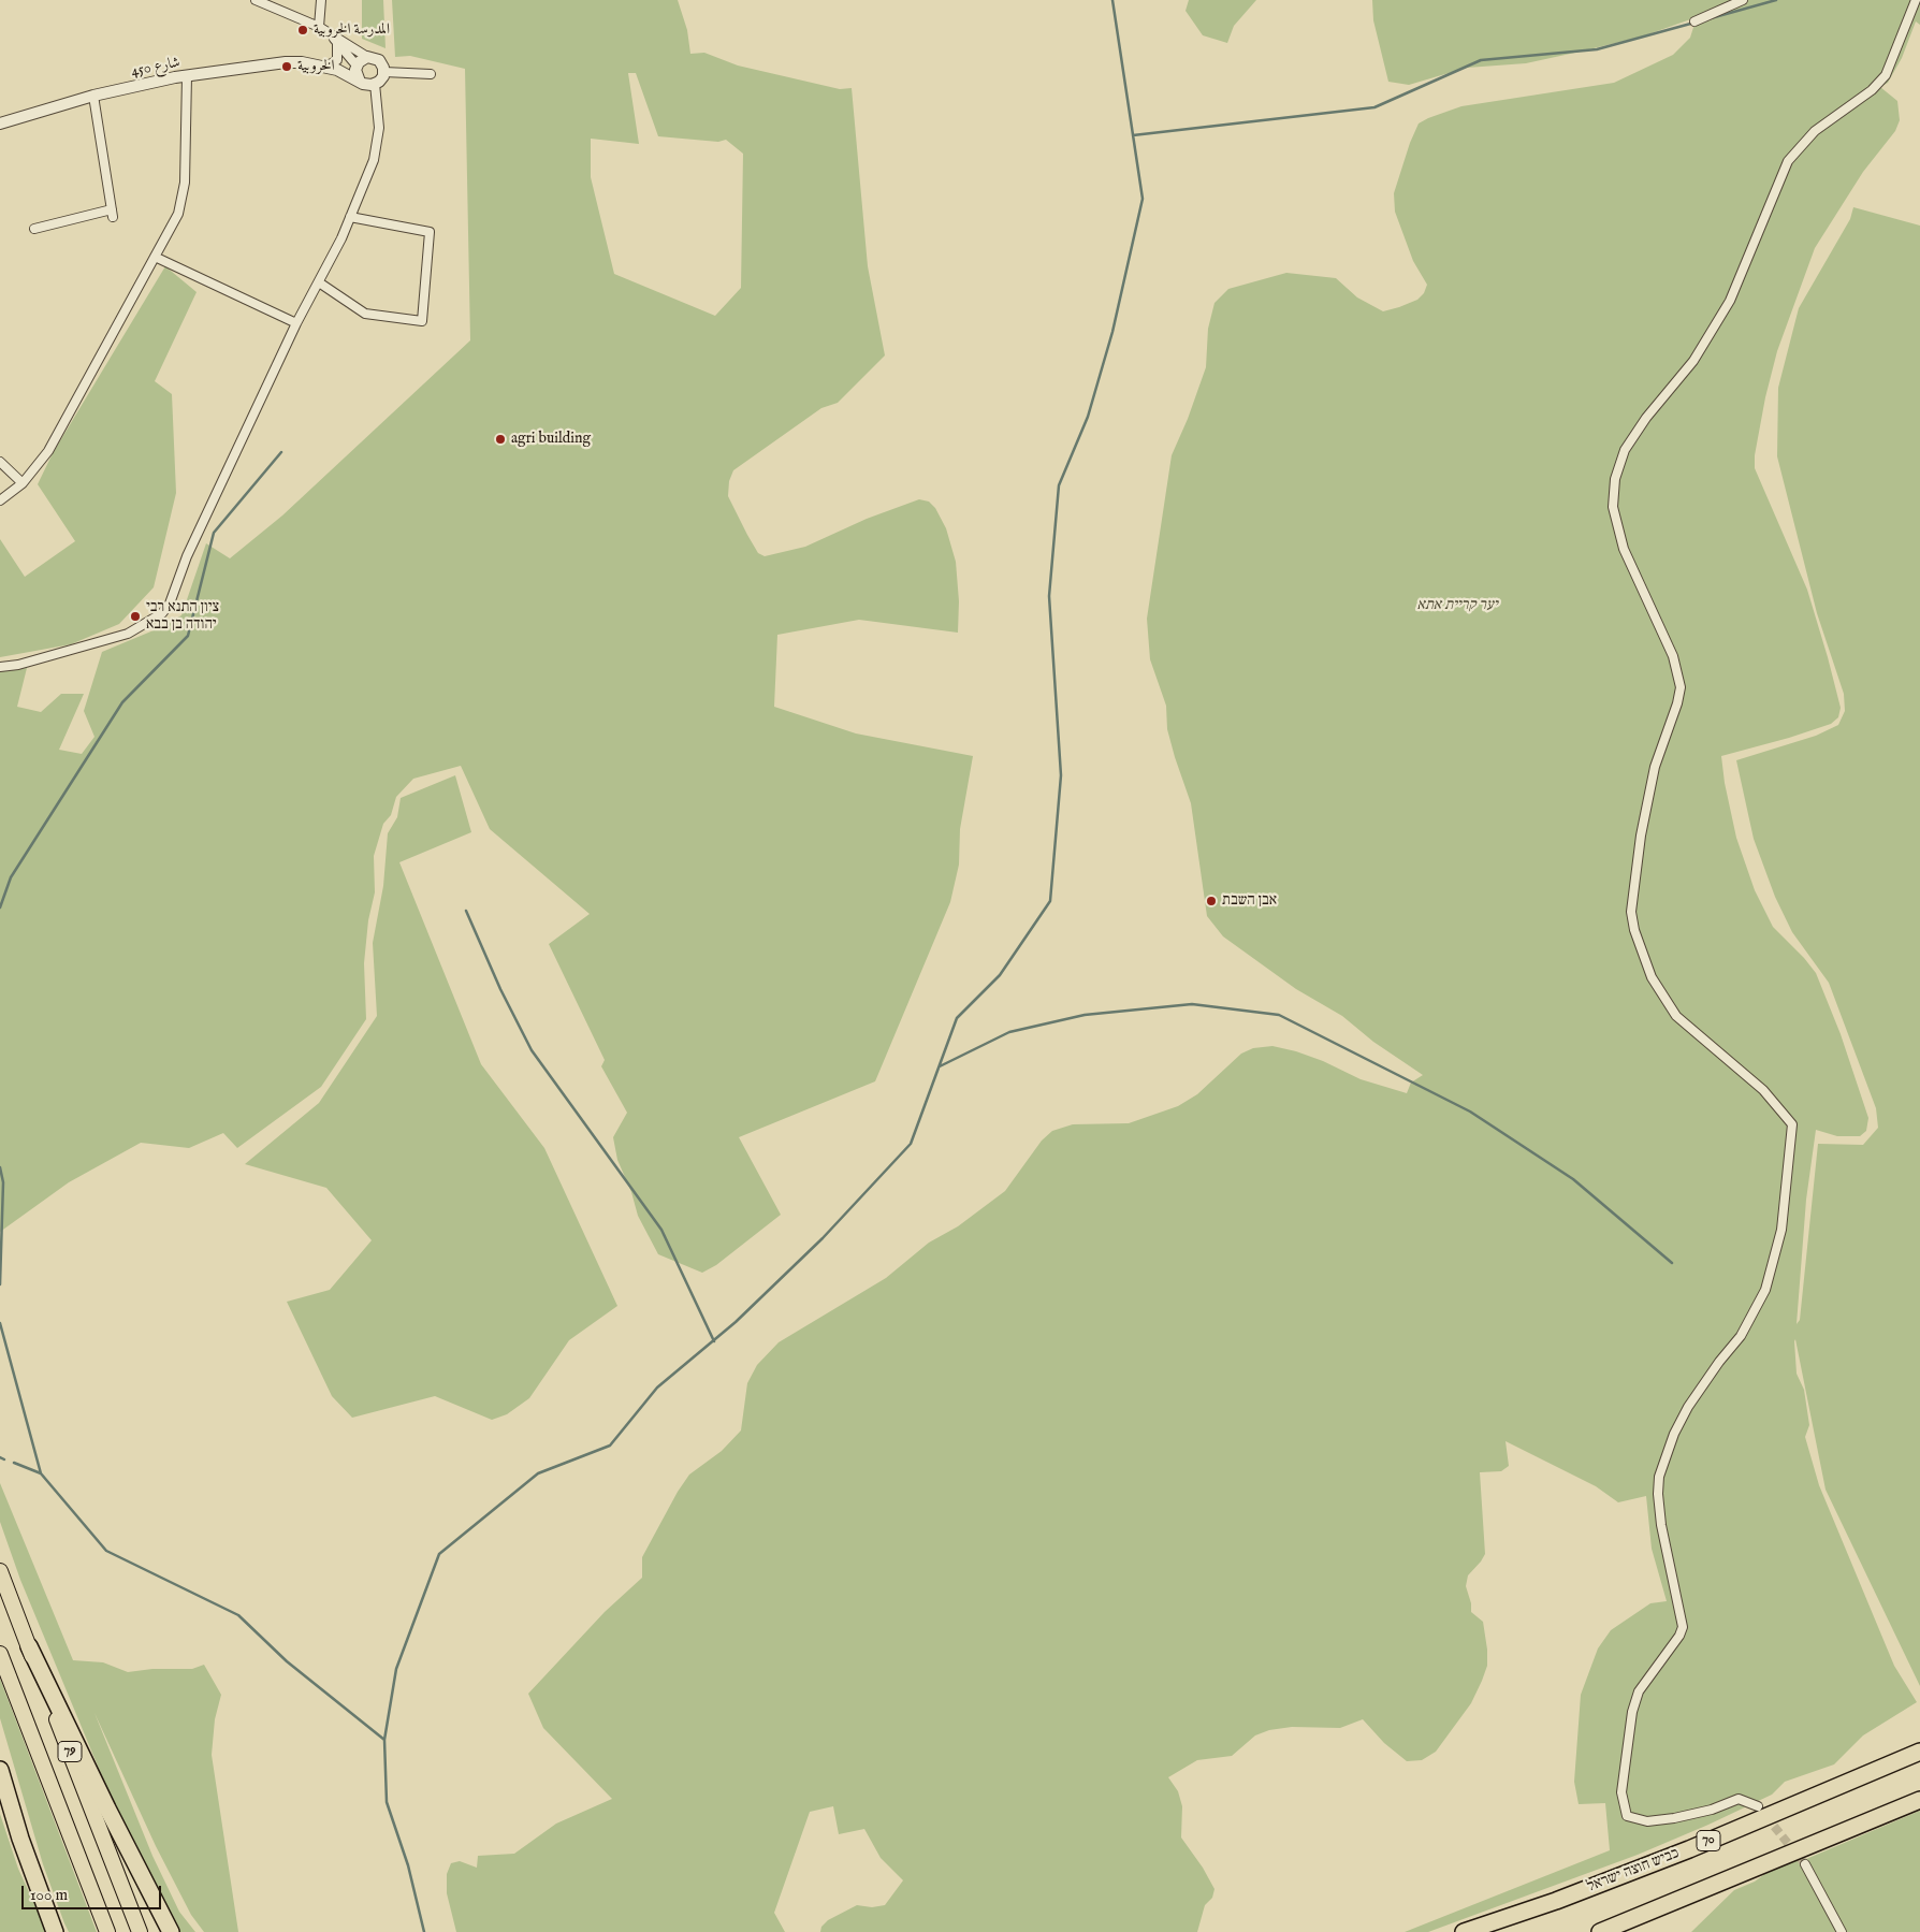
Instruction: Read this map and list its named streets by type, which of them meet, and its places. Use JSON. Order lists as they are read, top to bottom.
{
  "streets": {
    "highway": ["79", "70", "כביש חוצה ישראל"],
    "street": ["شارع 450"]
  },
  "parks": ["יער קריית אתא"],
  "places": [
    "المدرسة الخروبية",
    "الخروبية",
    "agri building",
    "ציון התנא רבי יהודה בן בבא",
    "אבן השבת"
  ],
  "scale_bar": "100 m"
}
